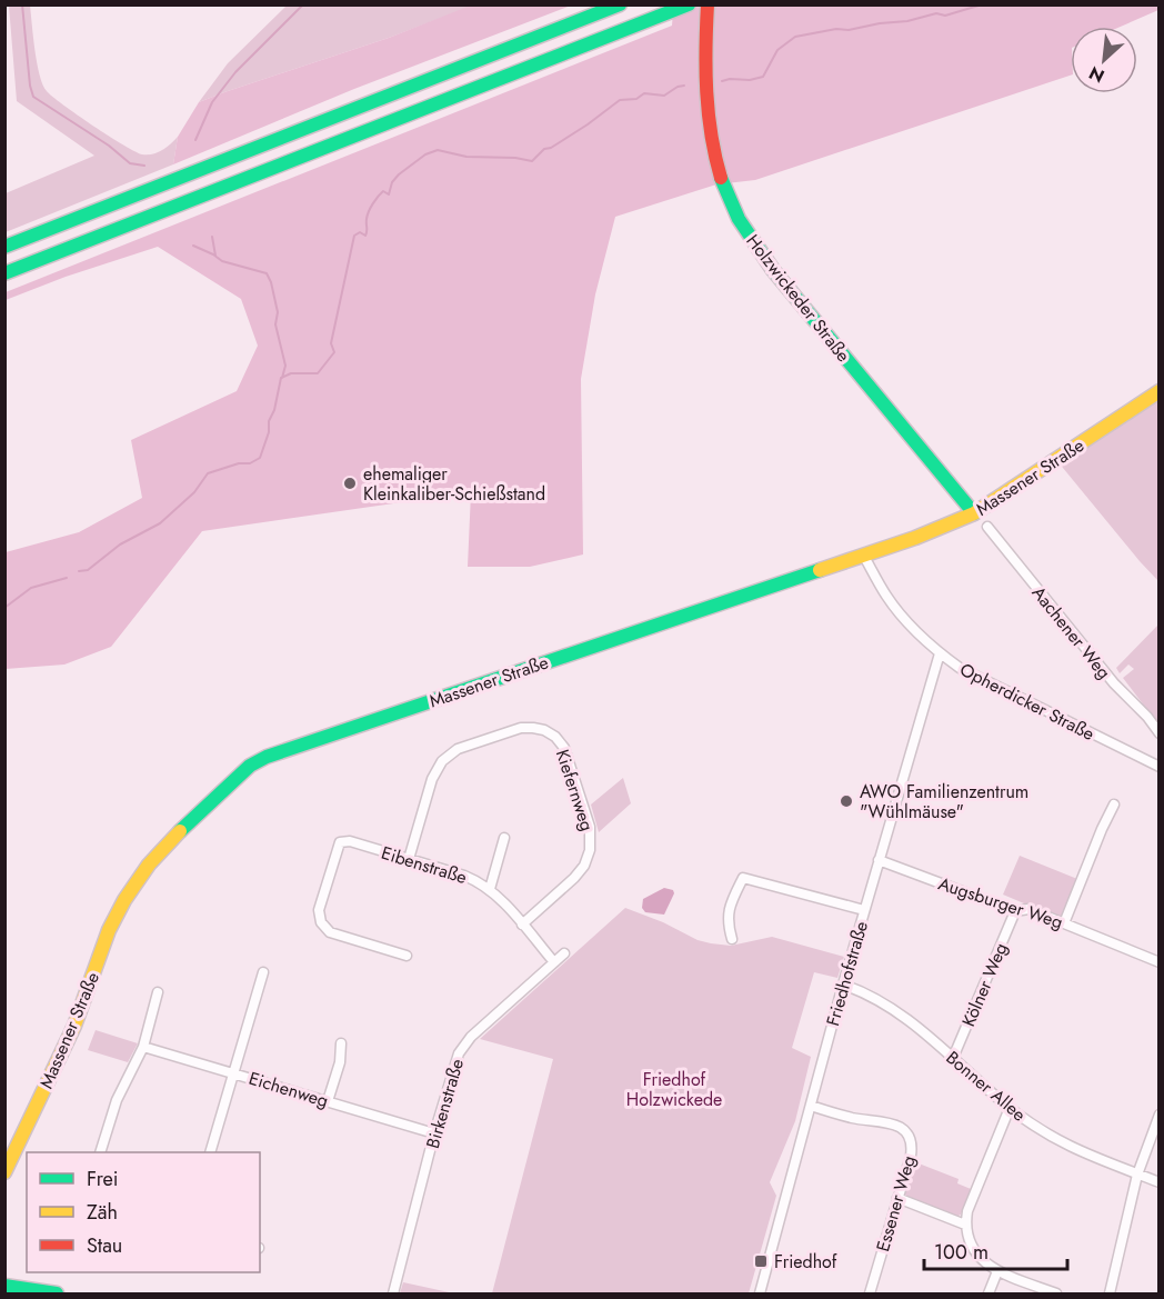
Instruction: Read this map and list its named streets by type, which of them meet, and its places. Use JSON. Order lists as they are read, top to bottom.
{
  "streets": {
    "main road": ["Holzwickeder Straße", "Massener Straße"],
    "street": [
      "Aachener Weg",
      "Opherdicker Straße",
      "Kiefernweg",
      "Eibenstraße",
      "Augsburger Weg",
      "Friedhofstraße",
      "Kölner Weg",
      "Bonner Allee",
      "Eichenweg",
      "Birkenstraße",
      "Essener Weg"
    ]
  },
  "crossings": [
    ["Holzwickeder Straße", "Massener Straße"],
    ["Massener Straße", "Opherdicker Straße"],
    ["Opherdicker Straße", "Friedhofstraße"],
    ["Kiefernweg", "Eibenstraße"],
    ["Eibenstraße", "Birkenstraße"],
    ["Augsburger Weg", "Friedhofstraße"],
    ["Augsburger Weg", "Kölner Weg"],
    ["Friedhofstraße", "Bonner Allee"],
    ["Friedhofstraße", "Essener Weg"],
    ["Kölner Weg", "Bonner Allee"],
    ["Eichenweg", "Birkenstraße"]
  ],
  "parks": ["Friedhof Holzwickede"],
  "places": {
    "other": ["ehemaliger Kleinkaliber-Schießstand", "AWO Familienzentrum \"Wühlmäuse\""],
    "transit": ["Friedhof"]
  },
  "legend": ["Frei", "Zäh", "Stau"],
  "scale_bar": "100 m",
  "north": "bottom left"
}
